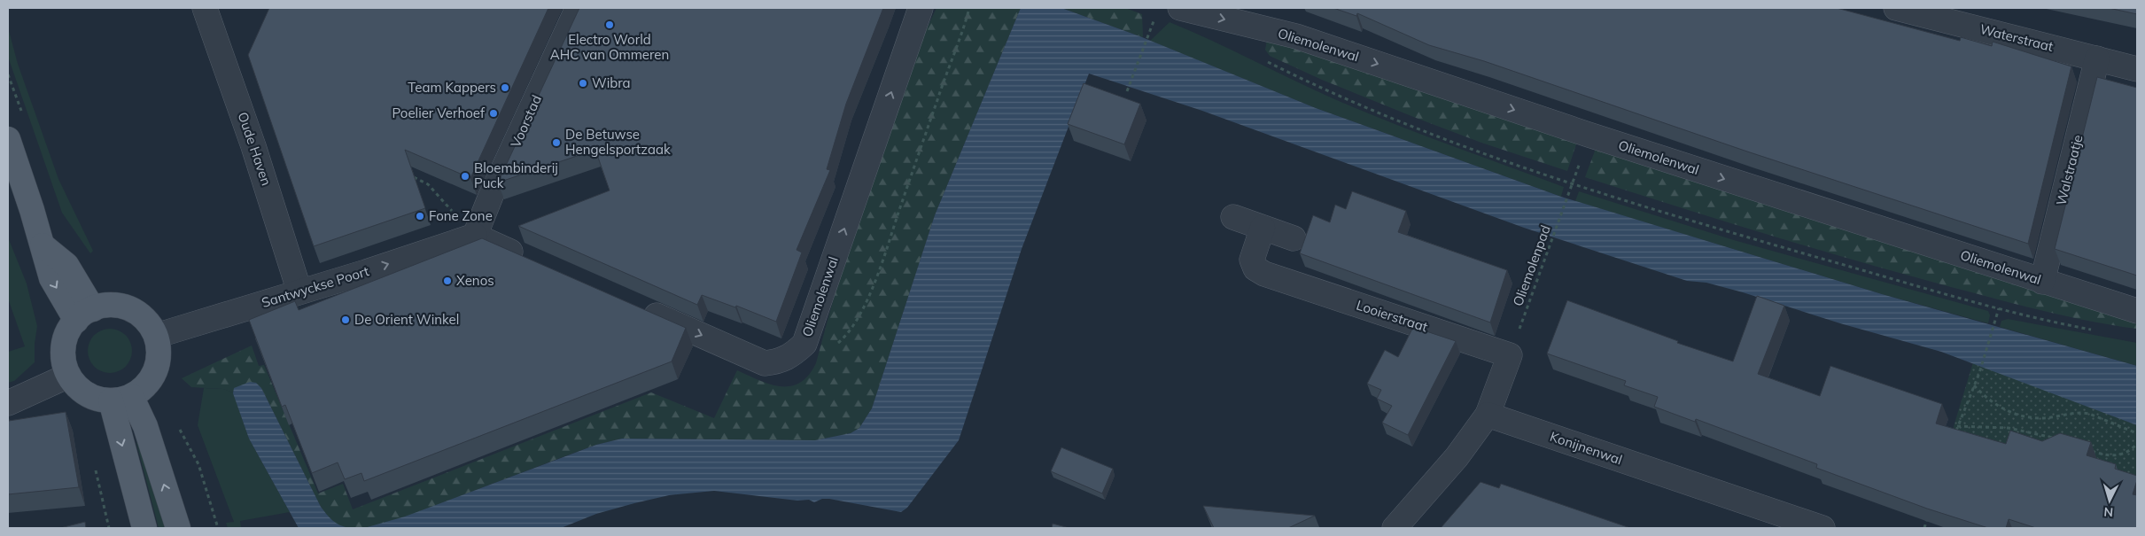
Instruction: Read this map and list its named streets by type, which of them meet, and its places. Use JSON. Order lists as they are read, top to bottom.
{
  "streets": {
    "street": [
      "Waterstraat",
      "Oliemolenwal",
      "Voorstad",
      "Oude Haven",
      "Walstraatje",
      "Santwyckse Poort",
      "Looierstraat",
      "Konijnenwal"
    ],
    "path": ["Oliemolenpad"]
  },
  "crossings": [
    ["Waterstraat", "Walstraatje"],
    ["Oliemolenwal", "Walstraatje"],
    ["Voorstad", "Santwyckse Poort"],
    ["Oude Haven", "Santwyckse Poort"],
    ["Oliemolenpad", "Looierstraat"]
  ],
  "one_way": ["Santwyckse Poort"],
  "places": [
    "Electro World AHC van Ommeren",
    "Wibra",
    "Team Kappers",
    "Poelier Verhoef",
    "De Betuwse Hengelsportzaak",
    "Bloembinderij Puck",
    "Fone Zone",
    "Xenos",
    "De Orient Winkel"
  ],
  "north": "bottom"
}
